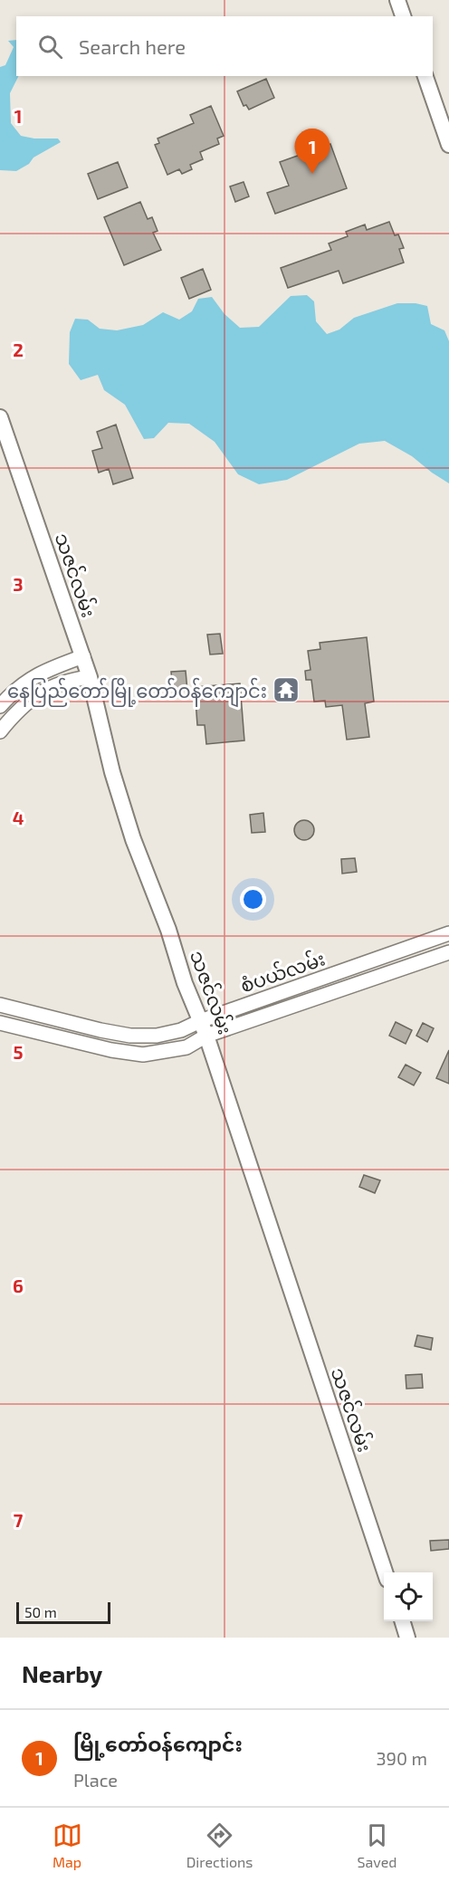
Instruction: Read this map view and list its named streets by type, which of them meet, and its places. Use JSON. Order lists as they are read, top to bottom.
{
  "streets": {
    "main road": ["သဇင်လမ်း"],
    "street": ["စံပယ်လမ်း"]
  },
  "crossings": [
    ["သဇင်လမ်း", "စံပယ်လမ်း"]
  ],
  "places": {
    "temple": ["နေပြည်တော်မြို့တော်ဝန်ကျောင်း"]
  },
  "scale_bar": "50 m",
  "page": {
    "search": "Search here",
    "pins": "1",
    "scale": "50 m",
    "heading": "Nearby",
    "list": [
      {
        "mark": "1",
        "name": "မြို့တော်ဝန်ကျောင်း",
        "note": "Place",
        "value": "390 m"
      }
    ],
    "nav": ["Map", "Directions", "Saved"]
  },
  "grid": {
    "rows": [
      "1",
      "2",
      "3",
      "4",
      "5",
      "6",
      "7"
    ]
  }
}
